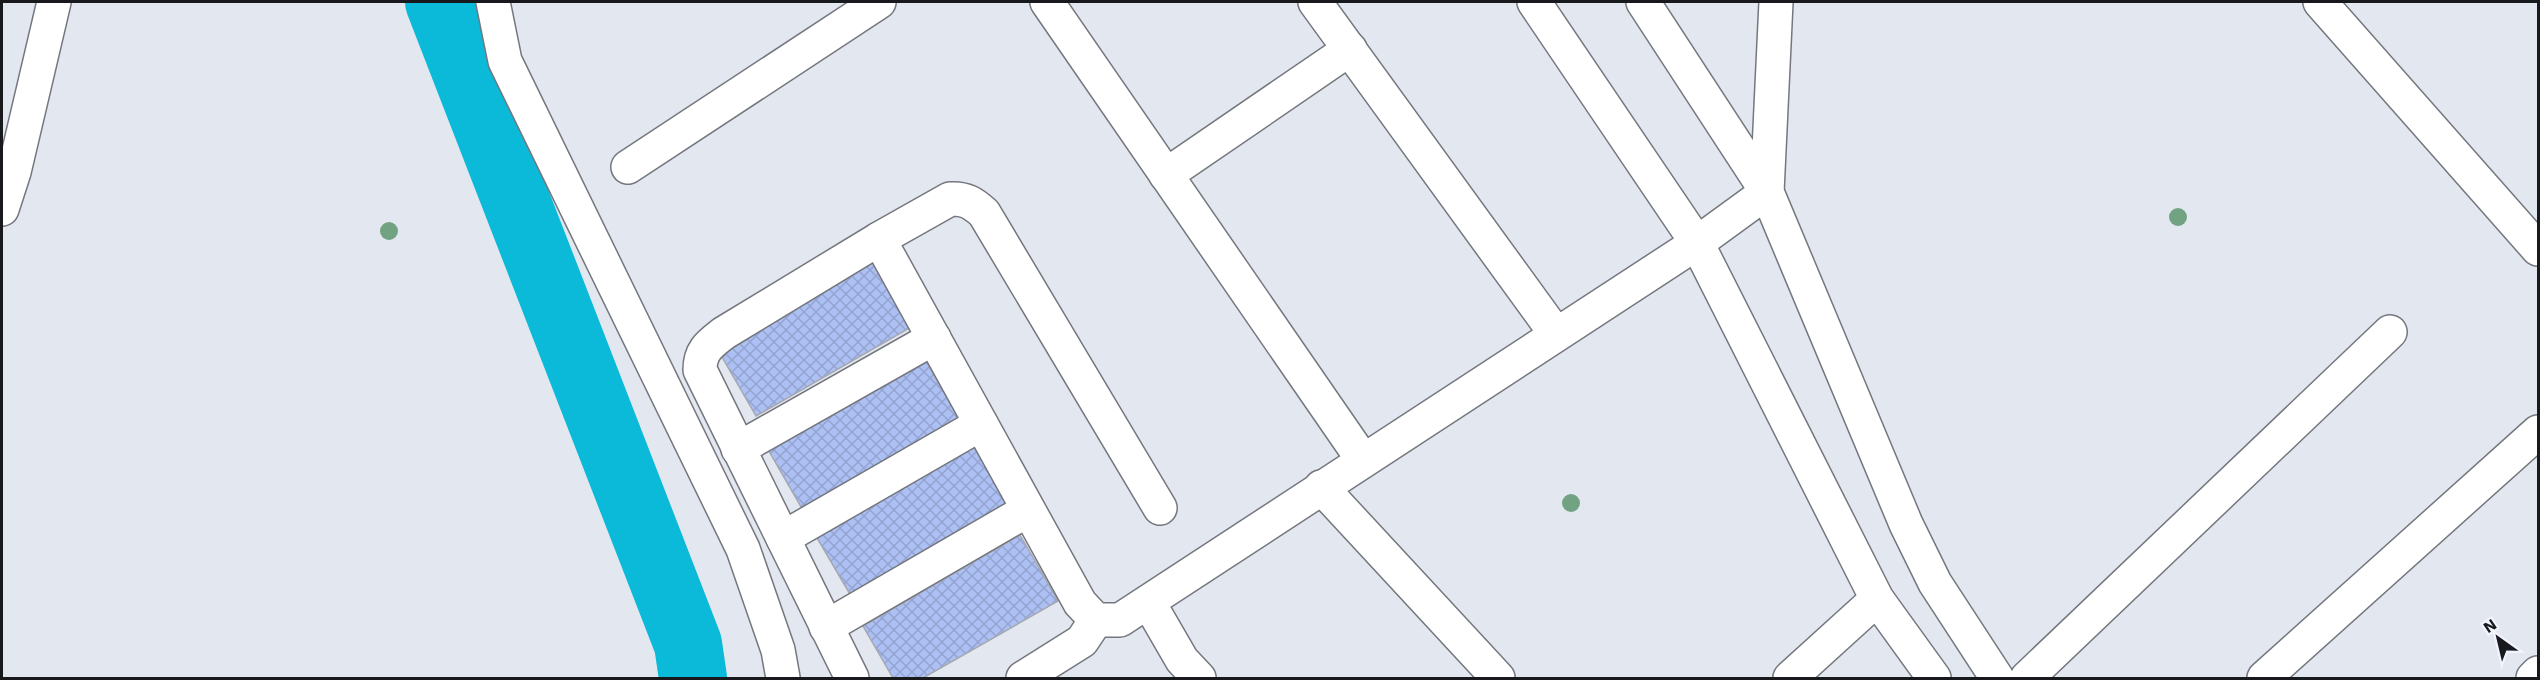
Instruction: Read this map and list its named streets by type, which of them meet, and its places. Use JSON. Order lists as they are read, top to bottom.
{
  "north": "top left"
}
